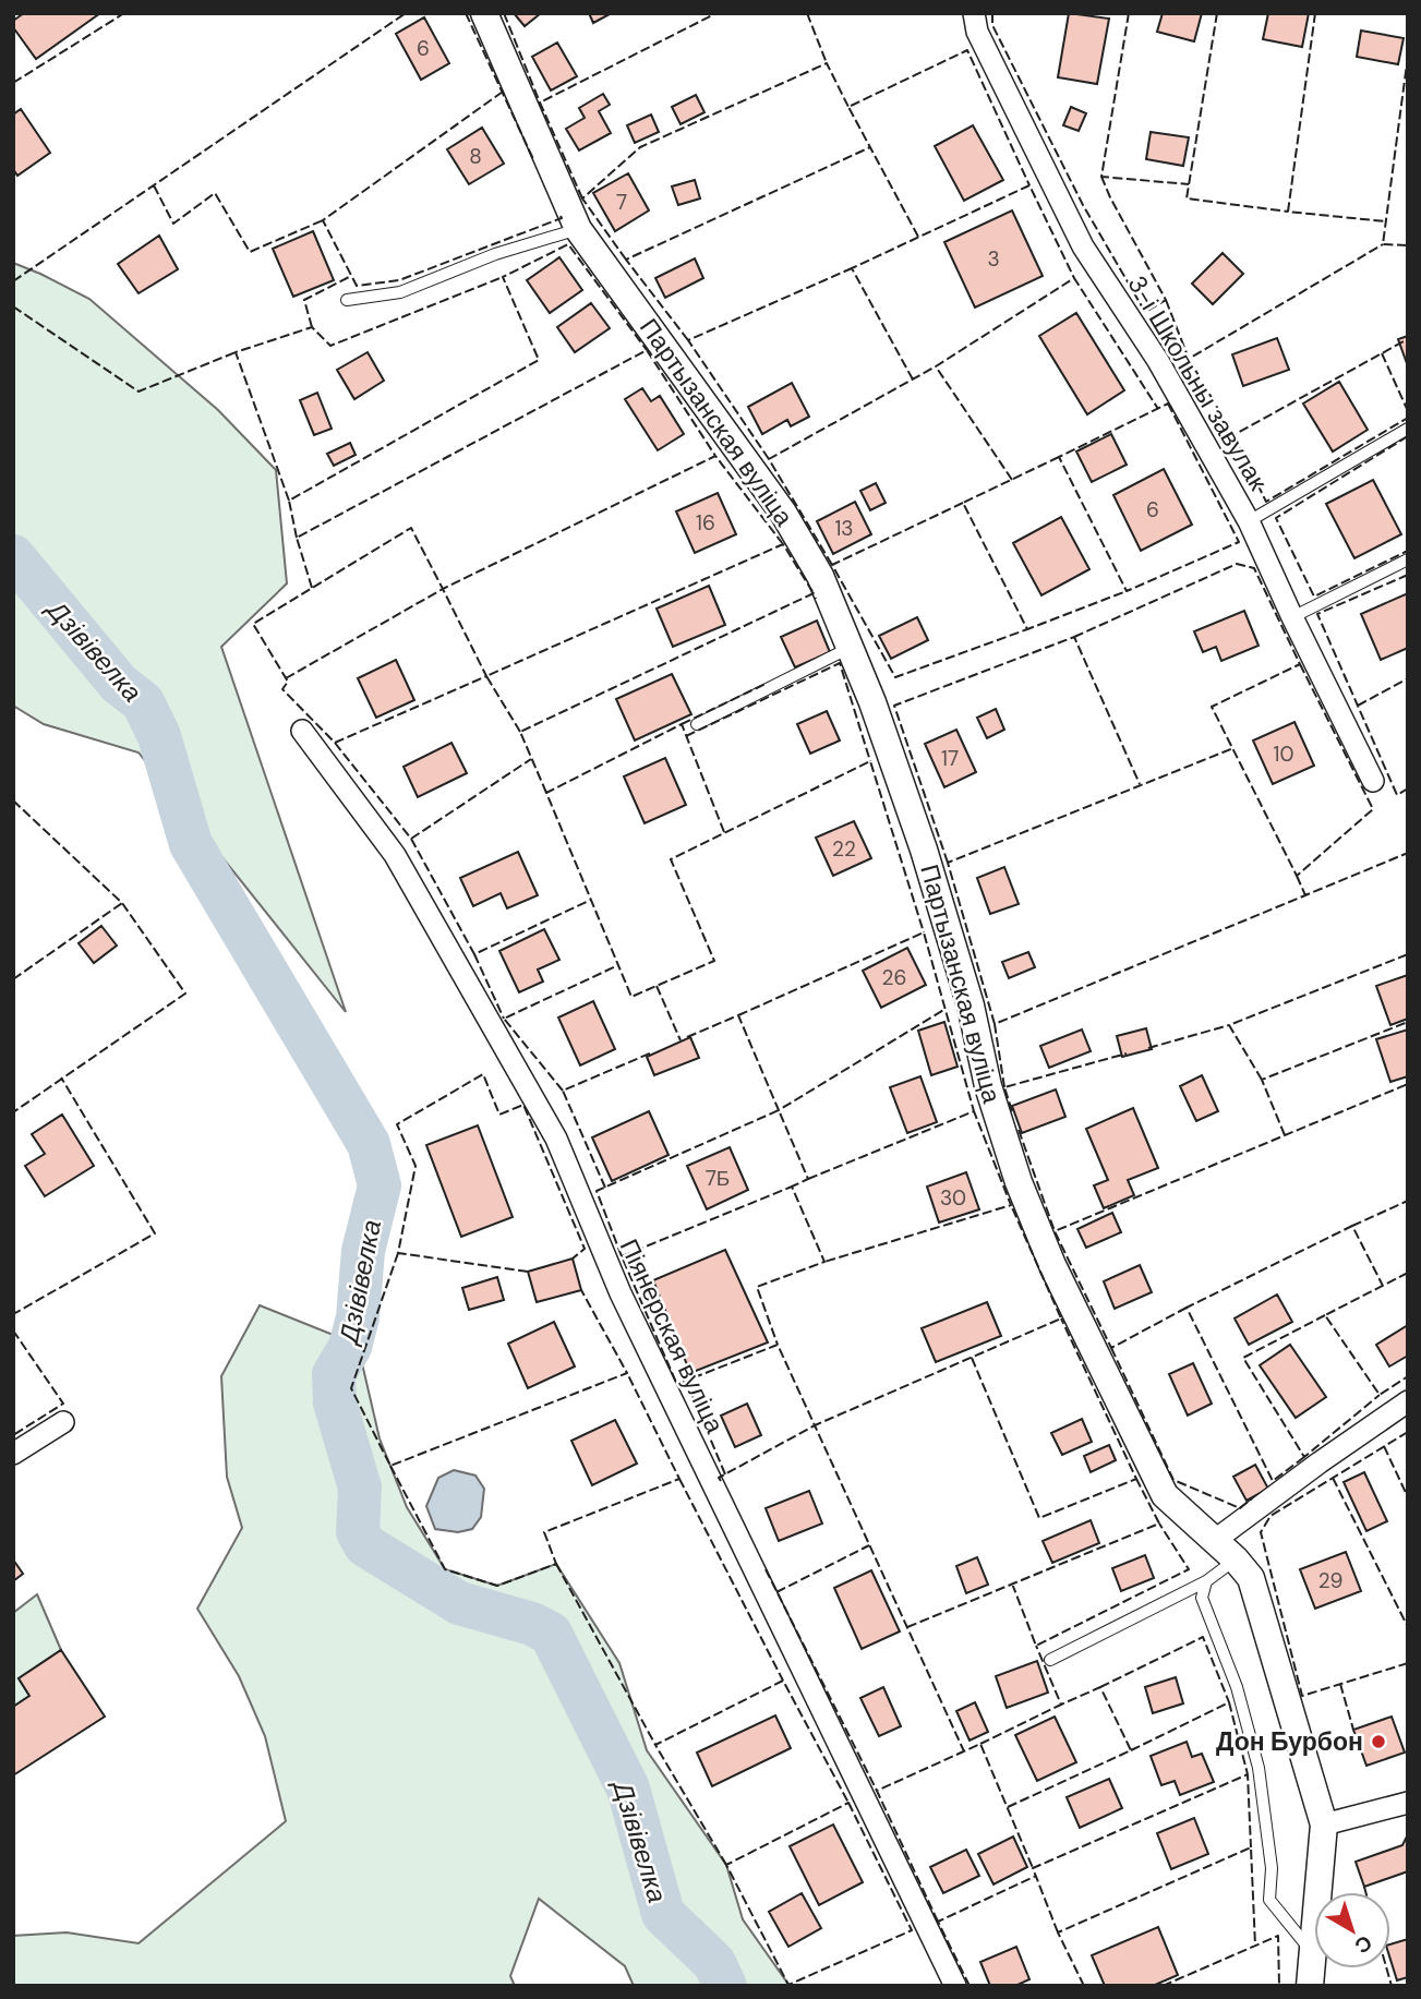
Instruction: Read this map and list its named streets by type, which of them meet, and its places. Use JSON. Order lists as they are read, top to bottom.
{
  "streets": {
    "street": ["3-і Школьны завулак", "Партызанская вуліца", "Піянерская вуліца"]
  },
  "water": ["Дзівівелка"],
  "places": ["Дон Бурбон"],
  "house_numbers": [
    "6",
    "8",
    "7",
    "3",
    "6",
    "16",
    "13",
    "10",
    "17",
    "22",
    "26",
    "7Б",
    "30",
    "29"
  ],
  "north": "bottom right"
}
